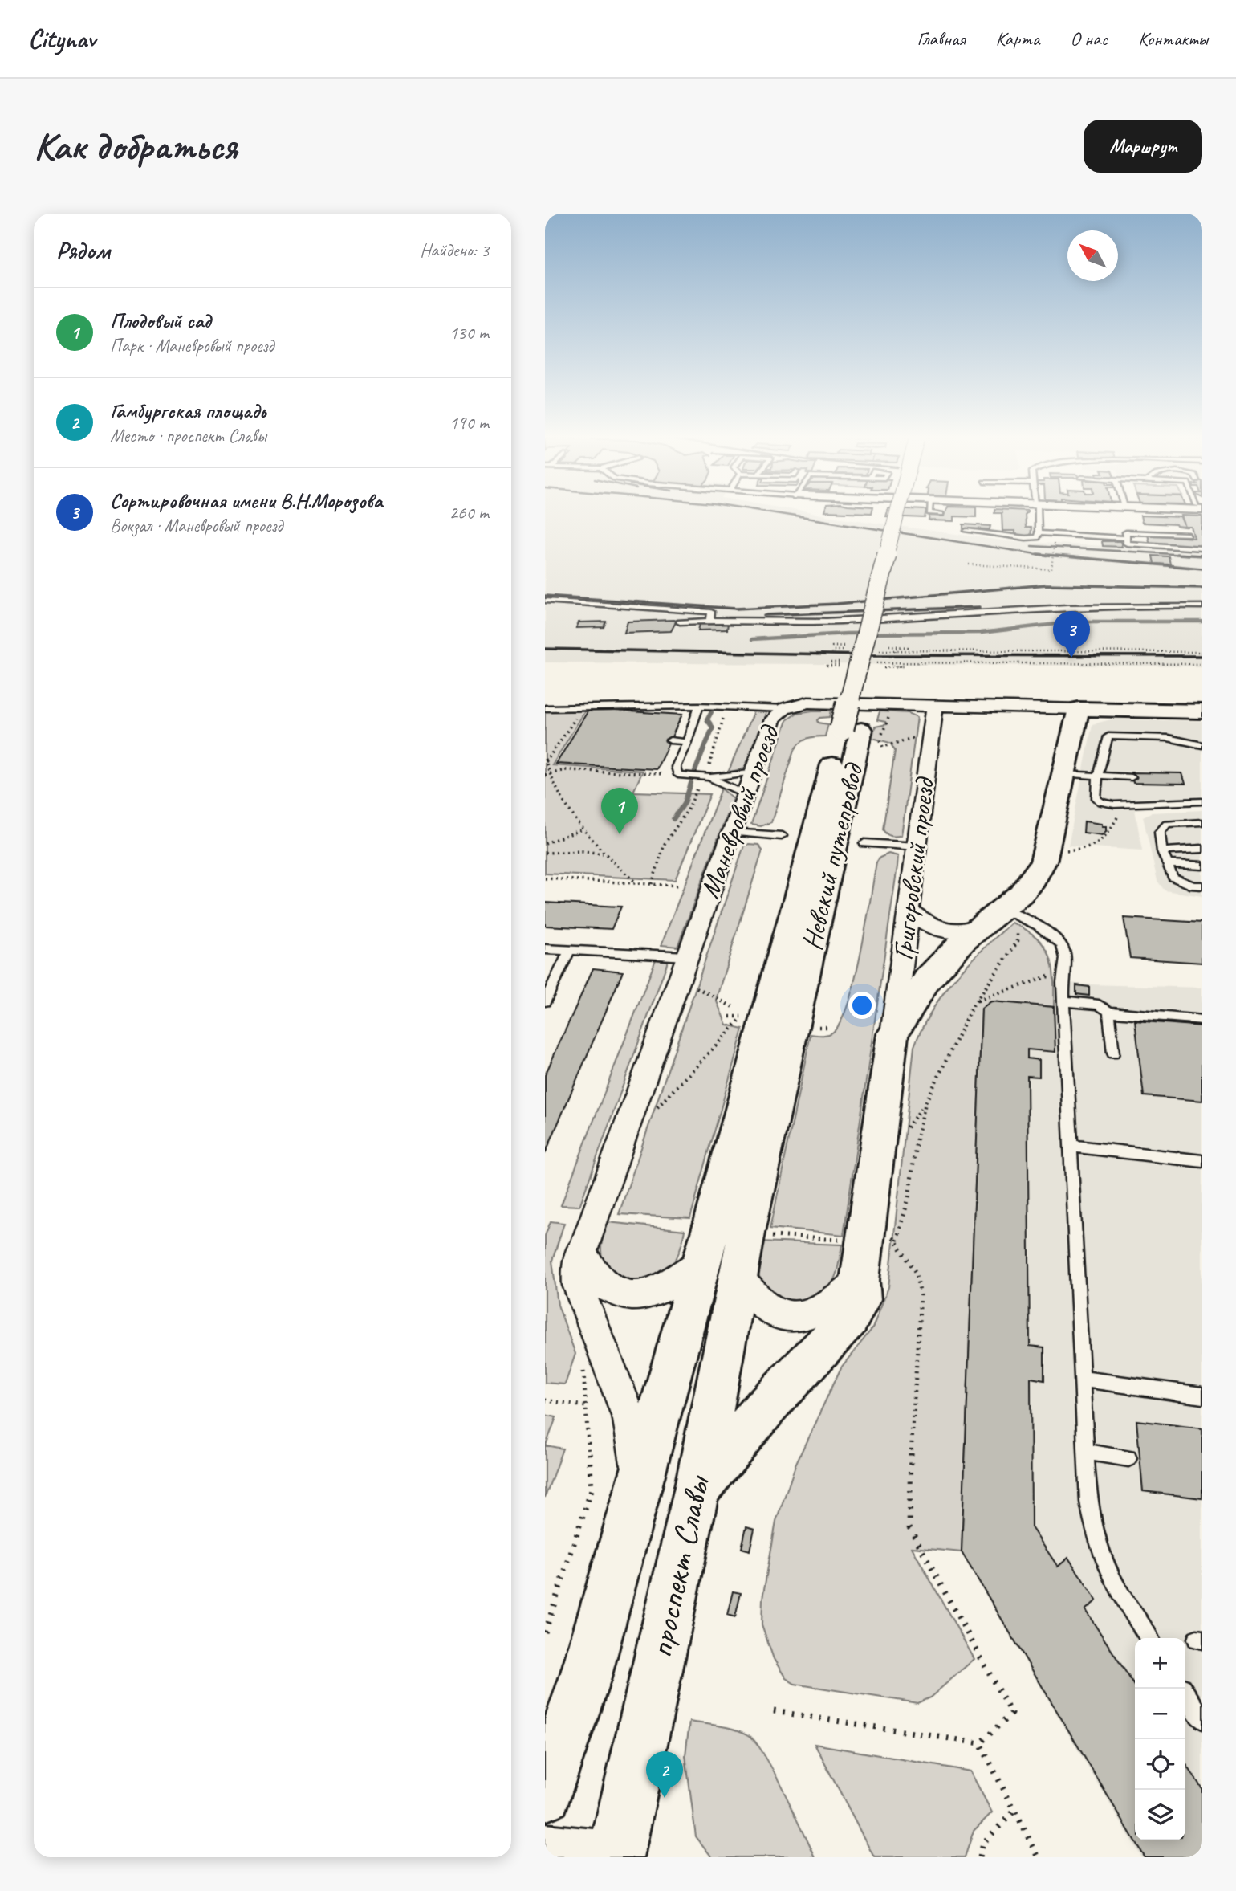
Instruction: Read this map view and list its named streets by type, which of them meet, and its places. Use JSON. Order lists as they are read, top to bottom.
{
  "streets": {
    "main road": [
      "Маневровый проезд",
      "Невский путепровод",
      "Григоровский проезд",
      "проспект Славы"
    ]
  },
  "crossings": [
    ["Маневровый проезд", "Невский путепровод"],
    ["Маневровый проезд", "Григоровский проезд"],
    ["Маневровый проезд", "проспект Славы"],
    ["Невский путепровод", "проспект Славы"],
    ["Григоровский проезд", "проспект Славы"]
  ],
  "north": "top left",
  "page": {
    "header": "Citynav",
    "nav": [
      "Главная",
      "Карта",
      "О нас",
      "Контакты"
    ],
    "buttons": "Маршрут",
    "title": "Как добраться",
    "heading": ["Рядом", "Найдено: 3"],
    "list": [
      {
        "mark": "1",
        "name": "Плодовый сад",
        "note": "Парк · Маневровый проезд",
        "value": "130 m"
      },
      {
        "mark": "2",
        "name": "Гамбургская площадь",
        "note": "Место · проспект Славы",
        "value": "190 m"
      },
      {
        "mark": "3",
        "name": "Сортировочная имени В.Н.Морозова",
        "note": "Вокзал · Маневровый проезд",
        "value": "260 m"
      }
    ],
    "pins": ["3", "1", "2"],
    "map_buttons": ["+", "−"]
  }
}
